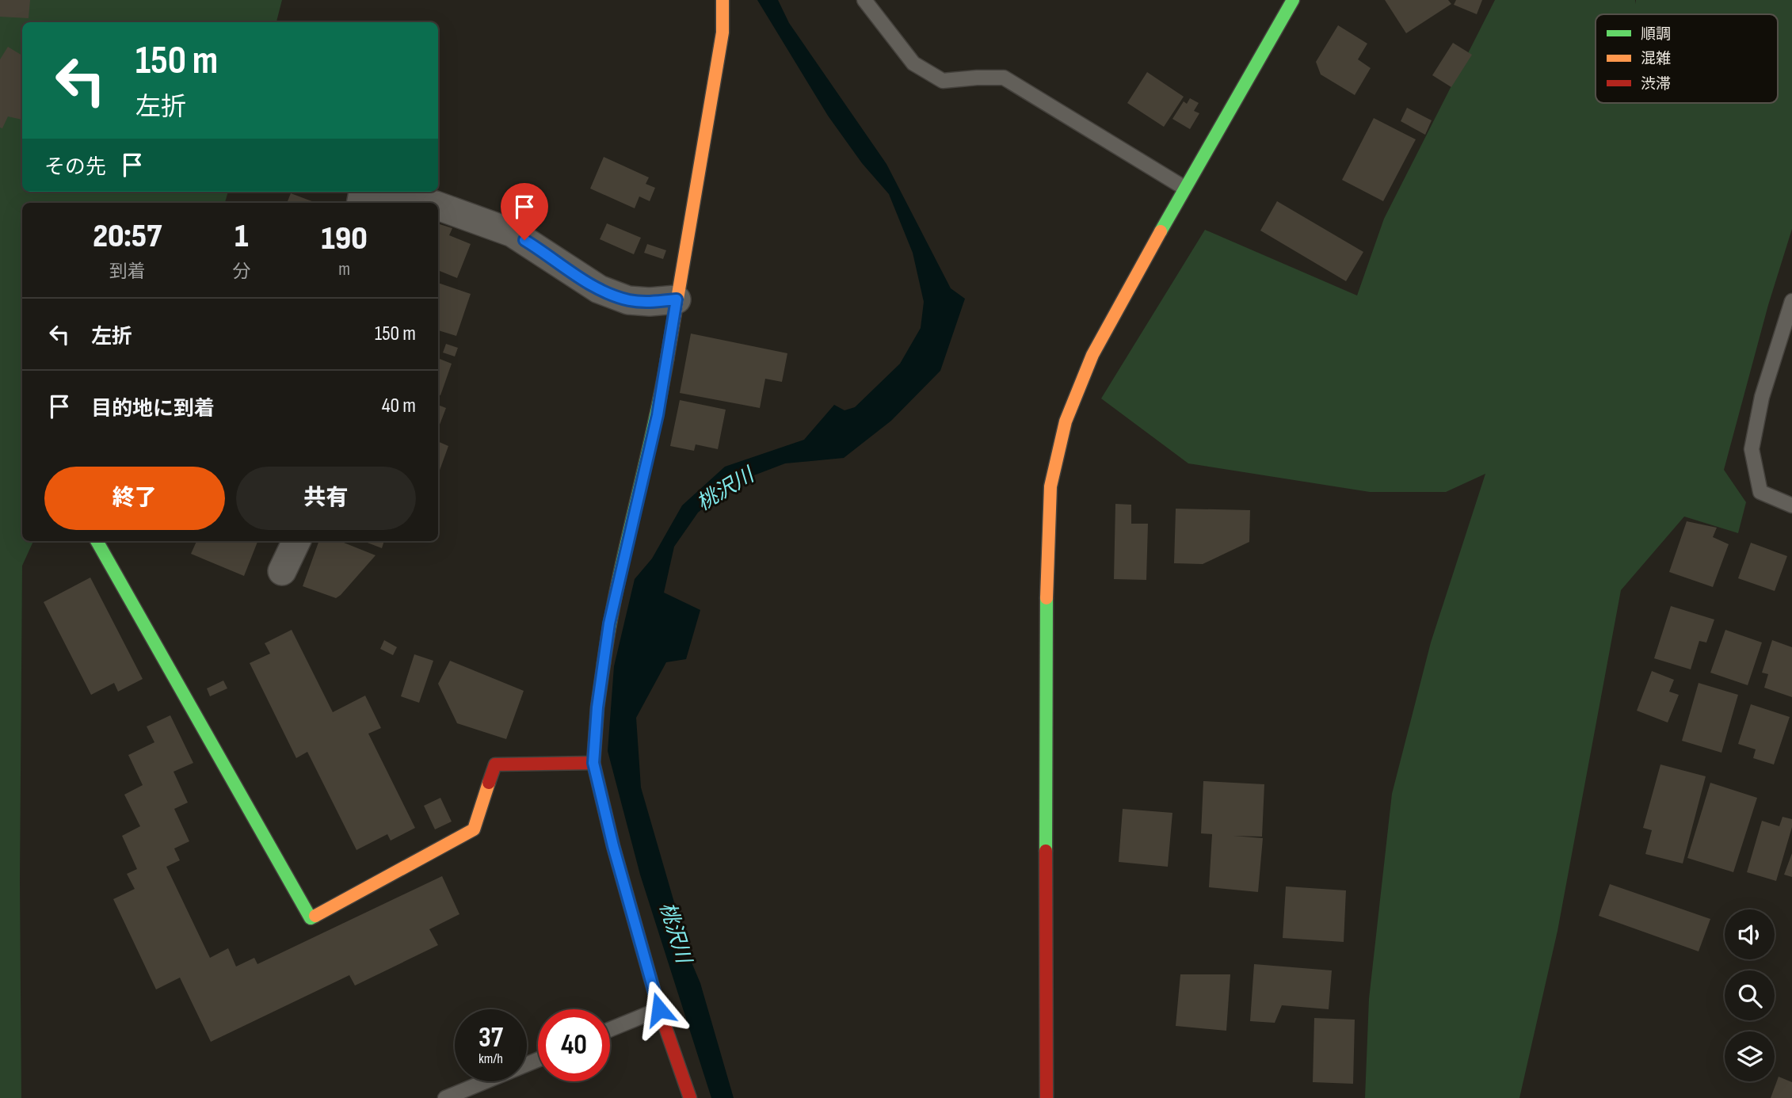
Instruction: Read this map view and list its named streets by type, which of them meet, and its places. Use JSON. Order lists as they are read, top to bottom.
{
  "water": ["桃沢川"],
  "legend": ["順調", "混雑", "渋滞"],
  "page": {
    "turn": ["150 m", "左折"],
    "then": "その先",
    "eta": [
      "20:57",
      "到着",
      "1",
      "分",
      "190",
      "m"
    ],
    "list": [
      {
        "name": "左折",
        "value": "150 m"
      },
      {
        "name": "目的地に到着",
        "value": "40 m"
      }
    ],
    "buttons": ["終了", "共有"],
    "speed": "37 km/h",
    "limit": "40"
  }
}
